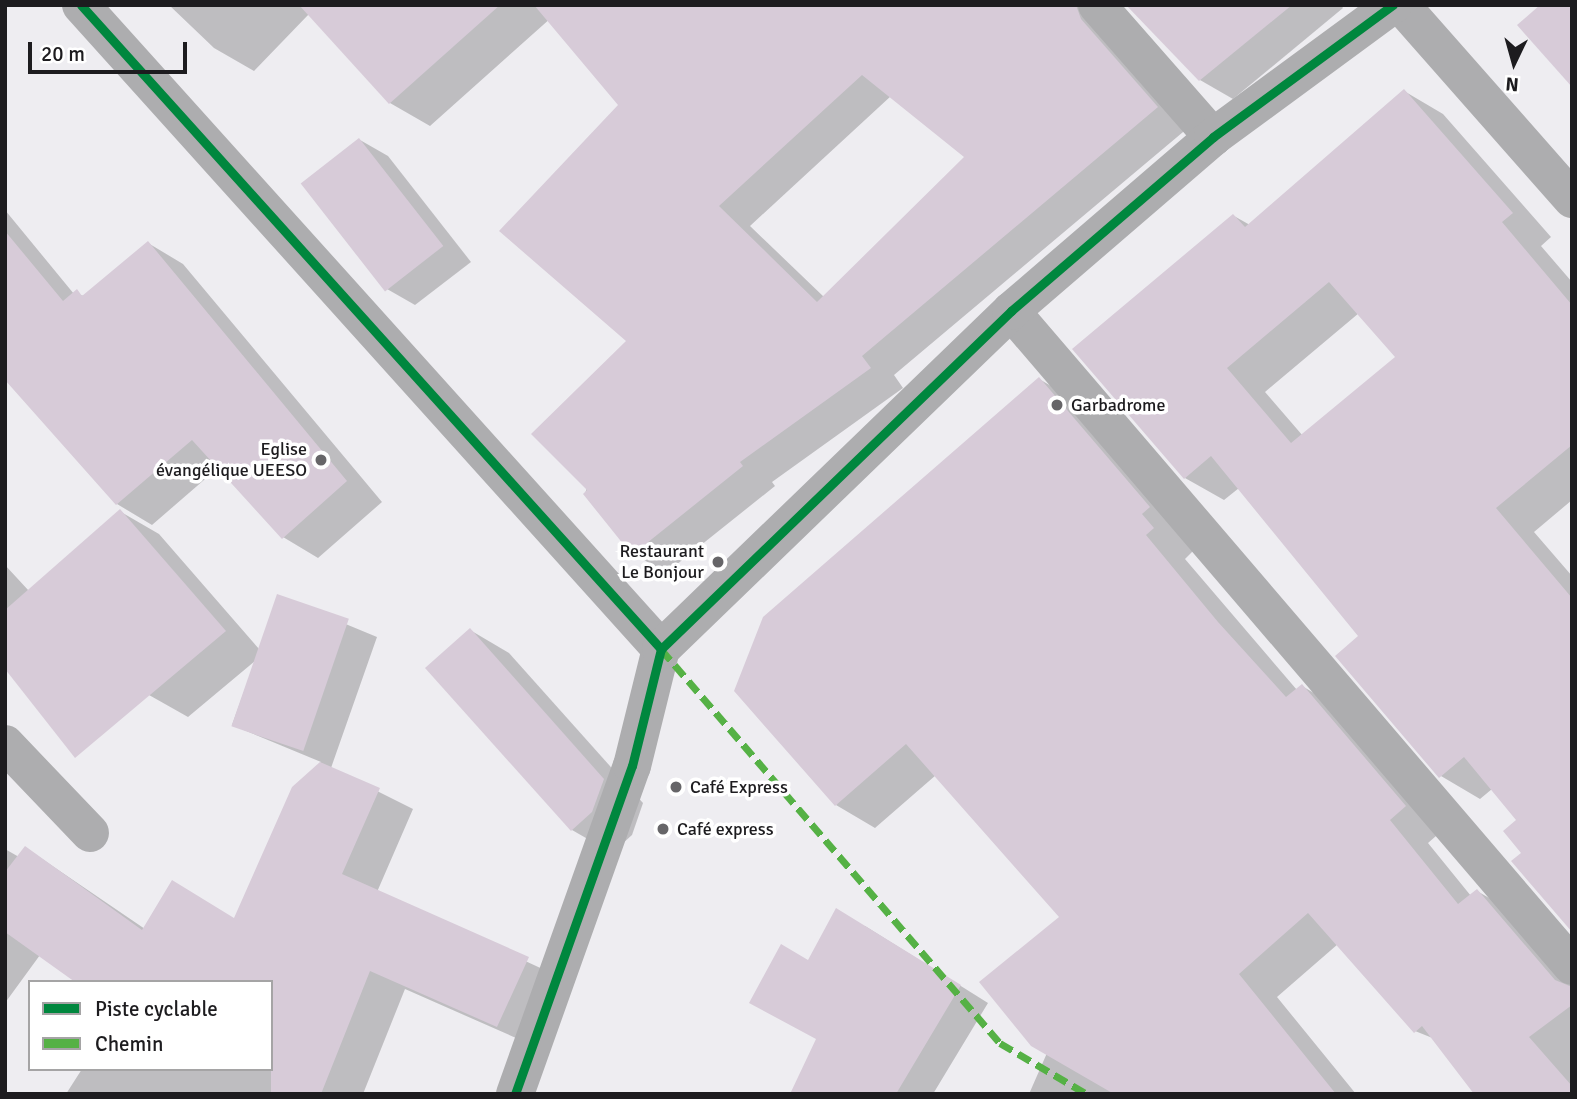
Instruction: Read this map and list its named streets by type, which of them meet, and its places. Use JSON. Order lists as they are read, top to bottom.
{
  "places": [
    "Garbadrome",
    "Eglise évangélique UEESO",
    "Restaurant Le Bonjour",
    "Café Express",
    "Café express"
  ],
  "legend": ["Piste cyclable", "Chemin"],
  "scale_bar": "20 m",
  "north": "bottom"
}
